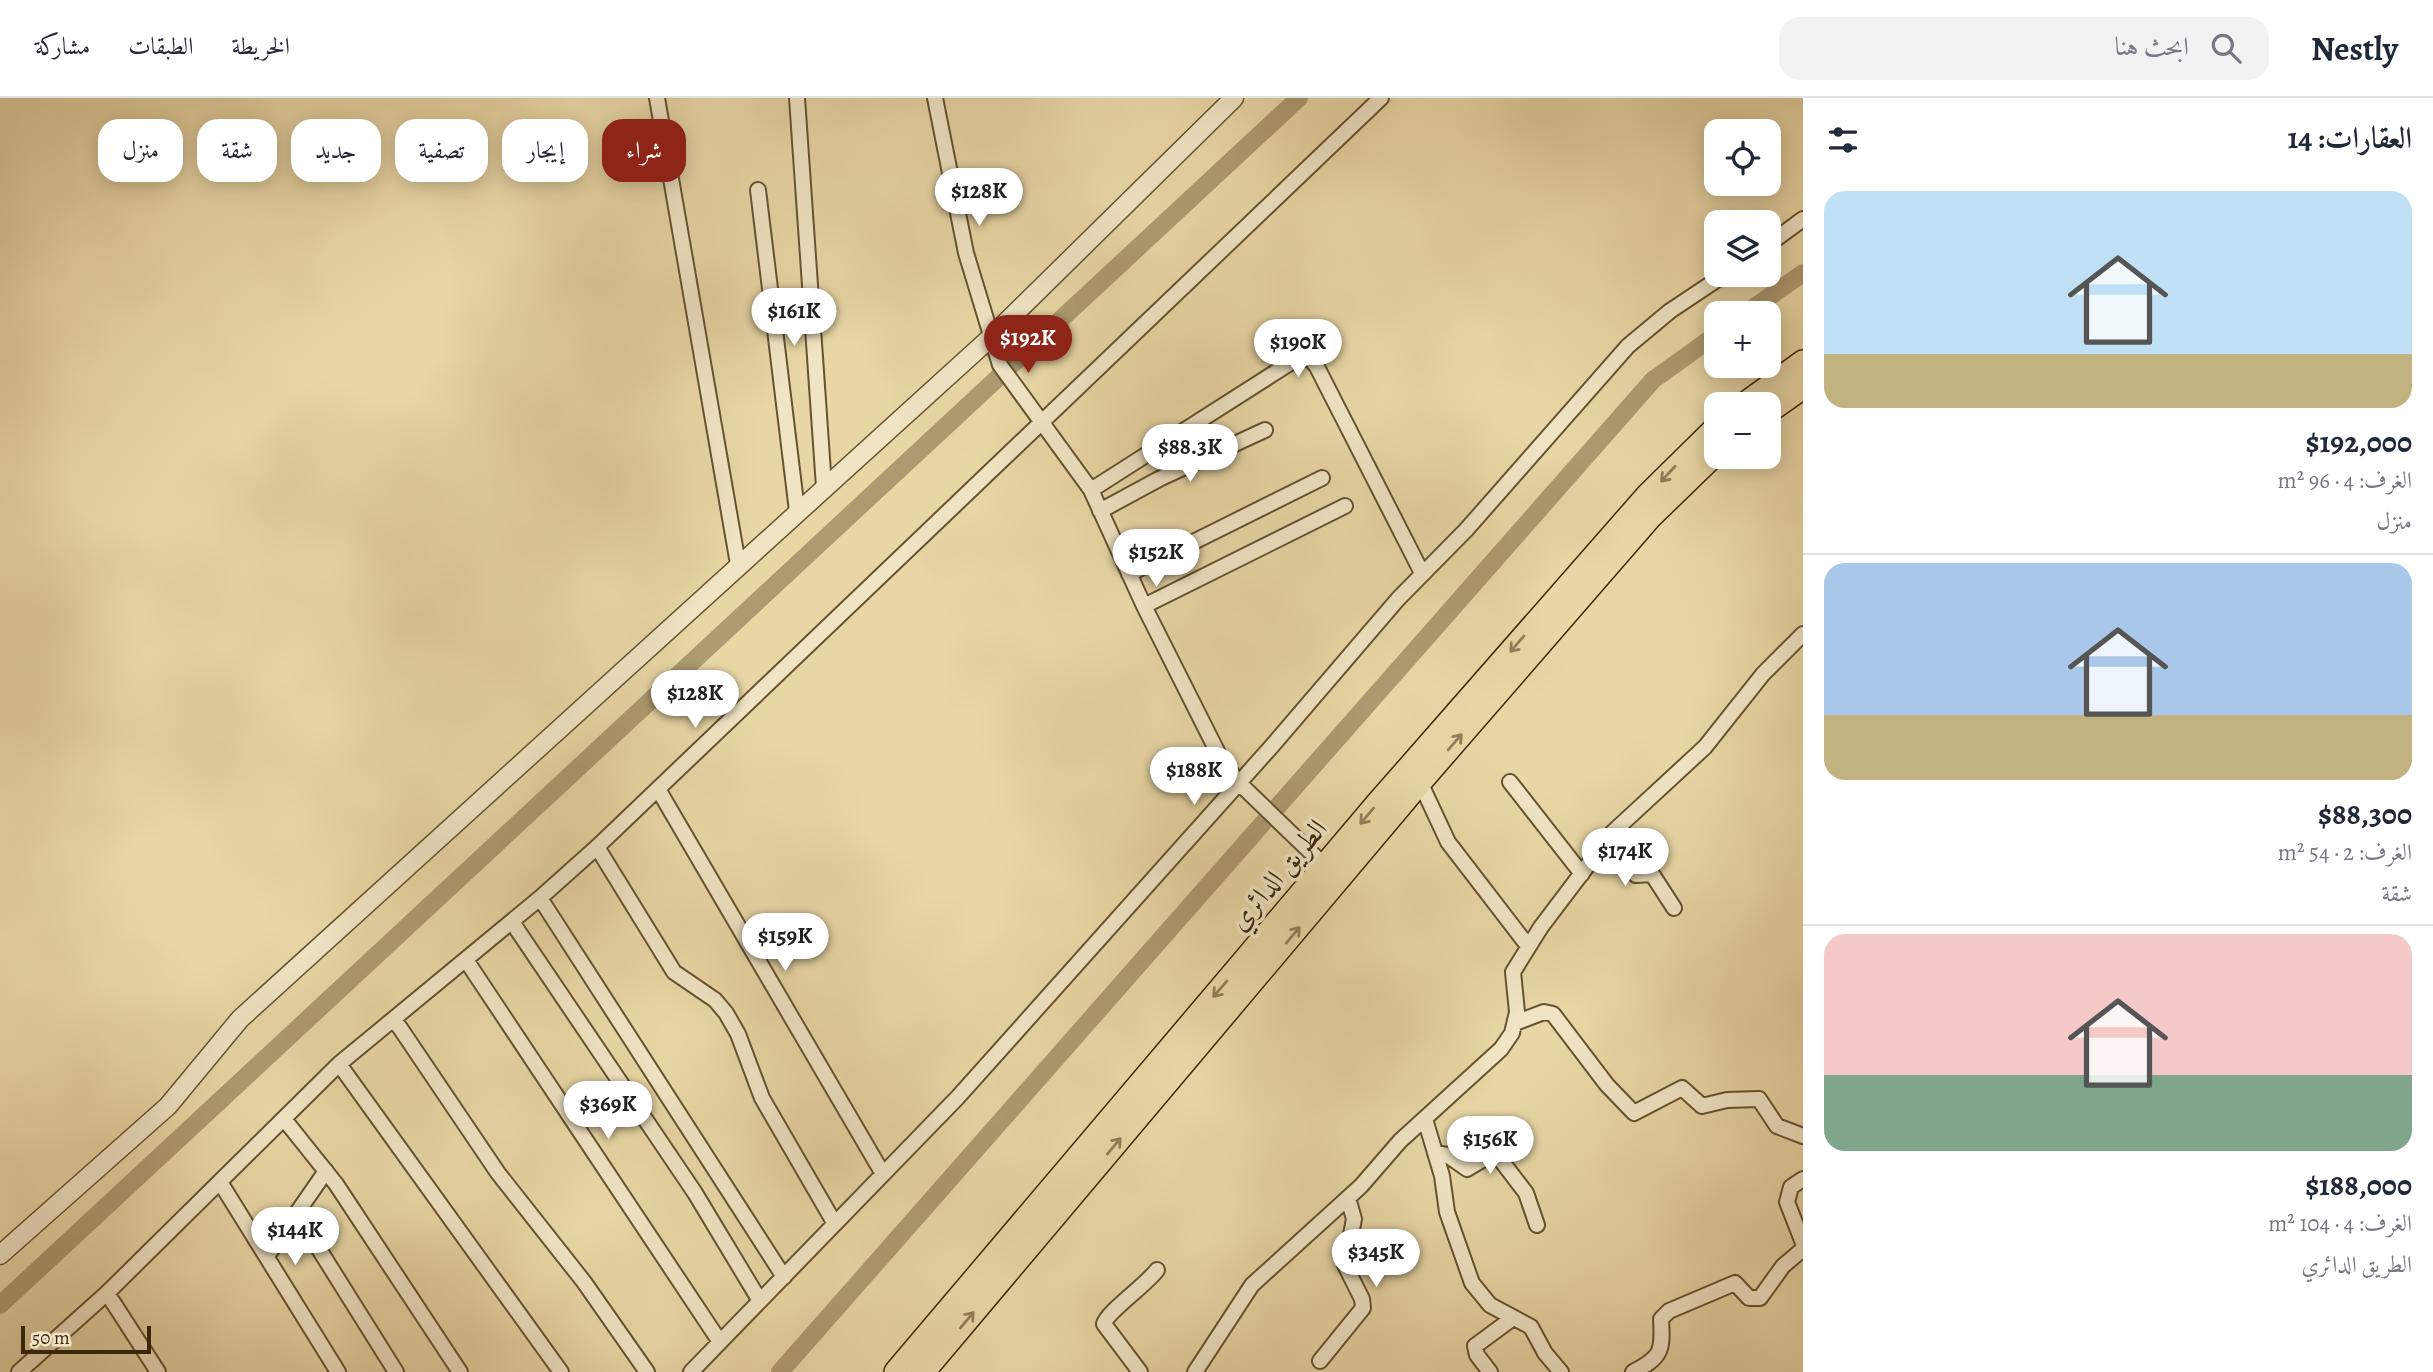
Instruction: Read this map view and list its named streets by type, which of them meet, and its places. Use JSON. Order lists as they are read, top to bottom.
{
  "streets": {
    "highway": ["الطريق الدائري"]
  },
  "scale_bar": "50 m",
  "page": {
    "header": "Nestly",
    "search": "ابحث هنا",
    "nav": ["الخريطة", "الطبقات", "مشاركة"],
    "heading": "العقارات: 14",
    "map_buttons": ["+", "−"],
    "chip": [
      "شراء",
      "إيجار",
      "تصفية",
      "جديد",
      "شقة",
      "منزل"
    ],
    "price": [
      "$128K",
      "$161K",
      "$192K",
      "$190K",
      "$88.3K",
      "$152K",
      "$128K",
      "$188K",
      "$174K",
      "$159K",
      "$369K",
      "$156K",
      "$144K",
      "$345K"
    ],
    "list": [
      {
        "name": "$192,000",
        "note": "الغرف: 4 · 96 m² · منزل"
      },
      {
        "name": "$88,300",
        "note": "الغرف: 2 · 54 m² · شقة"
      },
      {
        "name": "$188,000",
        "note": "الغرف: 4 · 104 m² · الطريق الدائري"
      }
    ],
    "scale": "50 m"
  }
}
